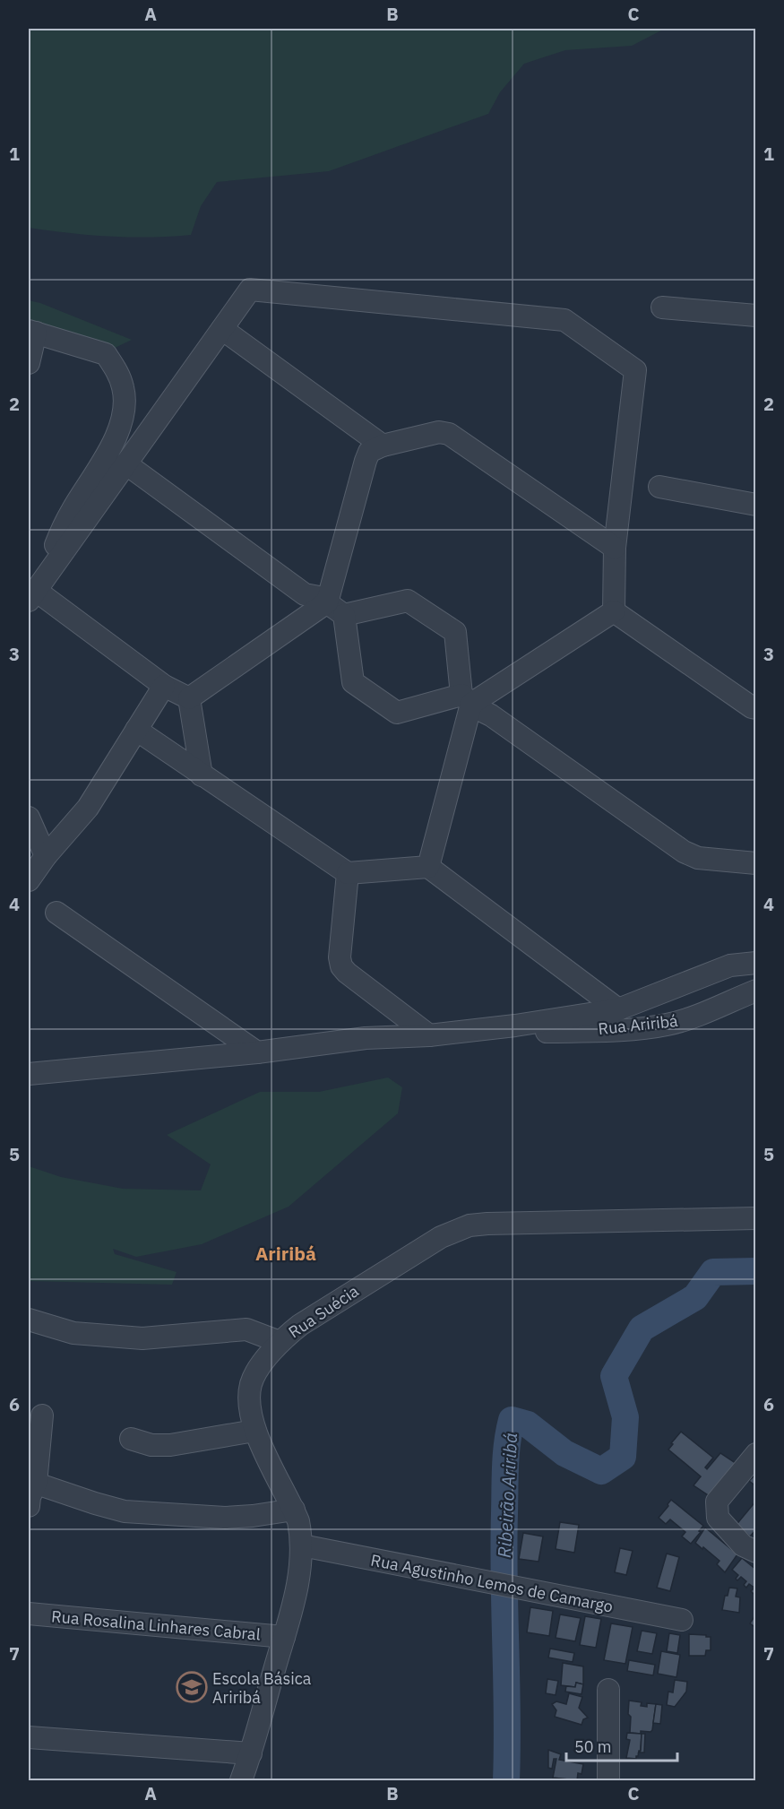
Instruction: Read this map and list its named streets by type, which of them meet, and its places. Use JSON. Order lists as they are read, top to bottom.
{
  "streets": {
    "street": [
      "Rua Ariribá",
      "Rua Suécia",
      "Rua Agustinho Lemos de Camargo",
      "Rua Rosalina Linhares Cabral"
    ]
  },
  "crossings": [
    ["Rua Suécia", "Rua Agustinho Lemos de Camargo"],
    ["Rua Suécia", "Rua Rosalina Linhares Cabral"]
  ],
  "districts": ["Ariribá"],
  "water": ["Ribeirão Ariribá"],
  "places": {
    "school or university": ["Escola Básica Ariribá"]
  },
  "scale_bar": "50 m",
  "grid": {
    "columns": ["A", "B", "C"],
    "rows": [
      "1",
      "2",
      "3",
      "4",
      "5",
      "6",
      "7"
    ]
  }
}
